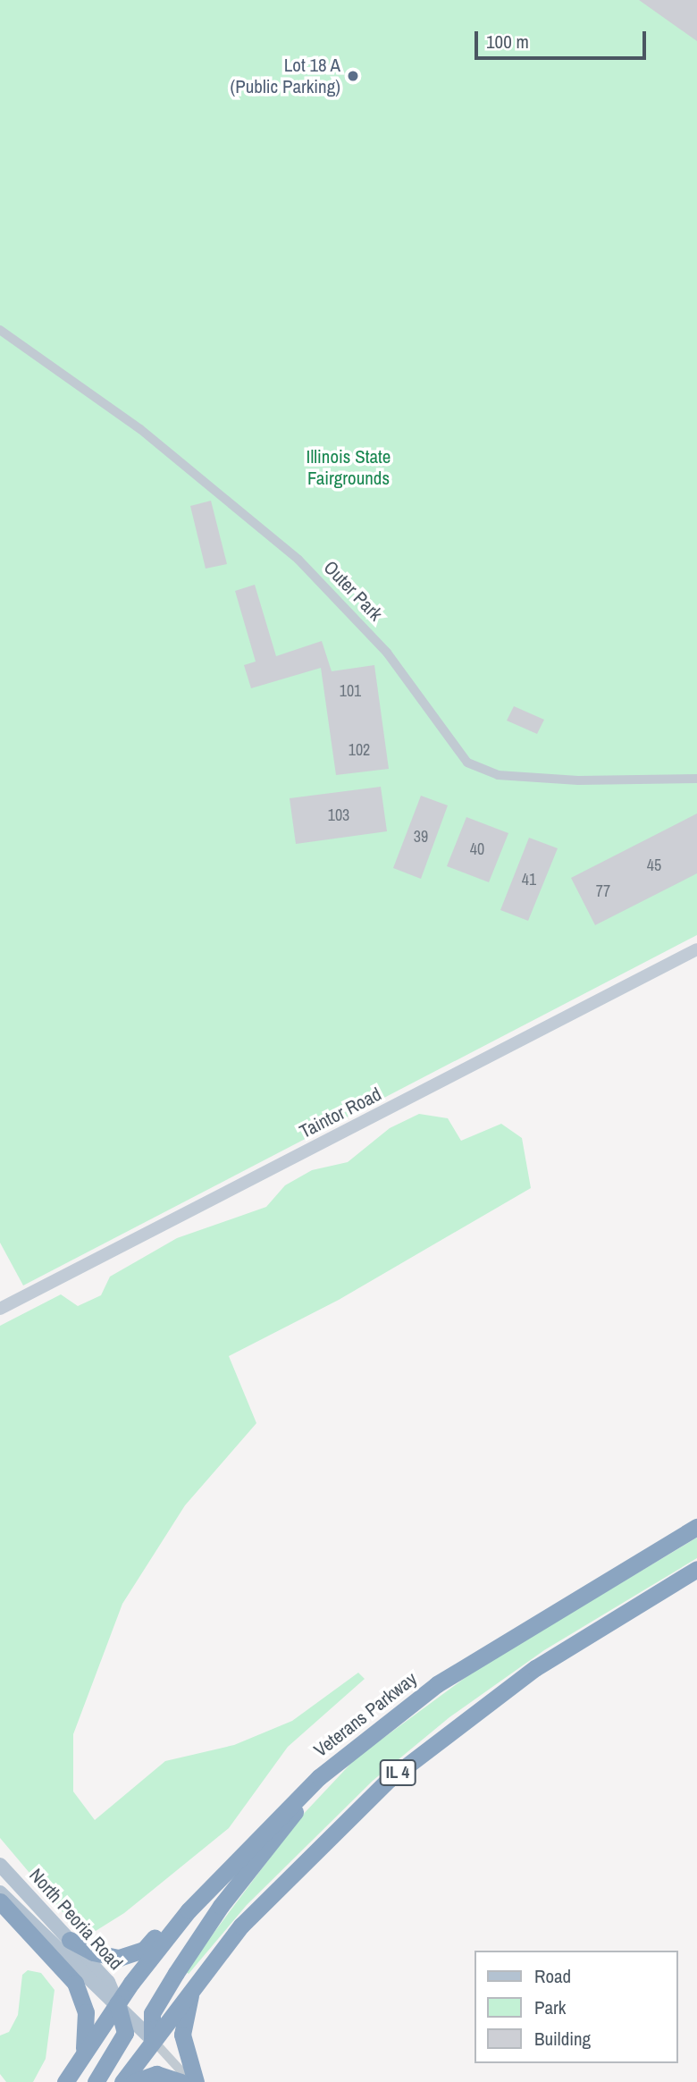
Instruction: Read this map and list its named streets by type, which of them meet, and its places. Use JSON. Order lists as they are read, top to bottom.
{
  "streets": {
    "highway": ["Veterans Parkway", "IL 4"],
    "main road": ["Taintor Road", "North Peoria Road"],
    "street": ["Outer Park"]
  },
  "crossings": [
    ["Veterans Parkway", "North Peoria Road"],
    ["IL 4", "North Peoria Road"]
  ],
  "parks": ["Illinois State Fairgrounds"],
  "places": ["Lot 18 A (Public Parking)"],
  "house_numbers": [
    "101",
    "102",
    "103",
    "39",
    "40",
    "45",
    "41",
    "77"
  ],
  "legend": ["Road", "Park", "Building"],
  "scale_bar": "100 m"
}
